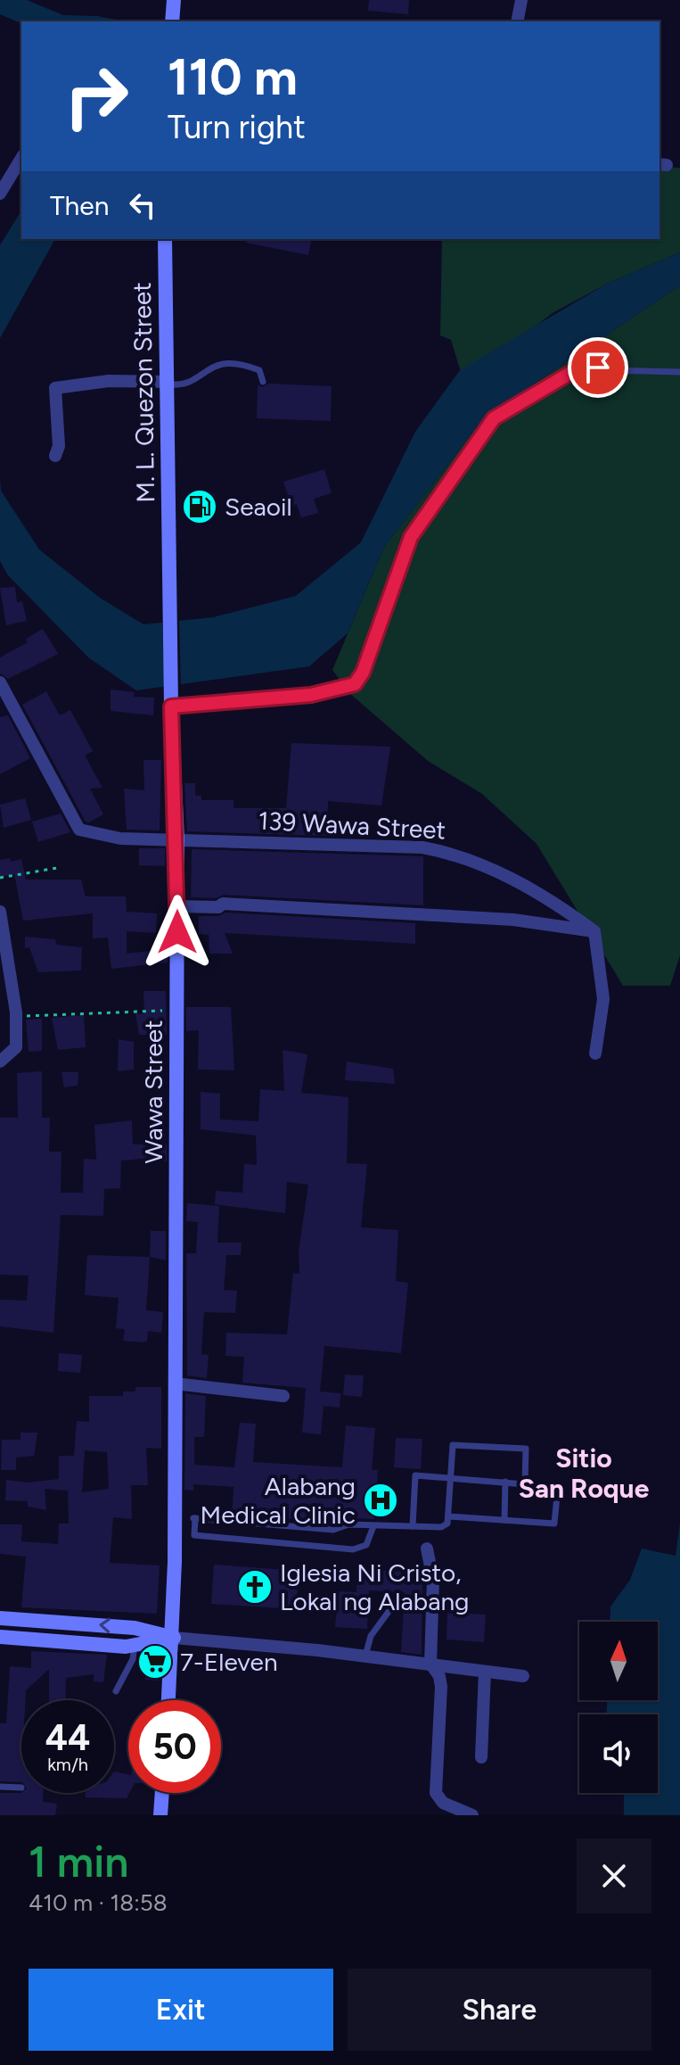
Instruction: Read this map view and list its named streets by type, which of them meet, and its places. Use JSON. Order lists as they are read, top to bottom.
{
  "streets": {
    "main road": ["M. L. Quezon Street", "Wawa Street"],
    "street": ["139 Wawa Street"]
  },
  "crossings": [
    ["M. L. Quezon Street", "Wawa Street"],
    ["139 Wawa Street", "Wawa Street"]
  ],
  "districts": ["Sitio San Roque"],
  "places": {
    "fuel station": ["Seaoil"],
    "hospital": ["Alabang Medical Clinic"],
    "church": ["Iglesia Ni Cristo, Lokal ng Alabang"],
    "supermarket": ["7-Eleven"]
  },
  "north": "top",
  "page": {
    "turn": ["110 m", "Turn right"],
    "then": "Then",
    "speed": "44 km/h",
    "limit": "50",
    "heading": ["1 min", "410 m · 18:58"],
    "buttons": ["Exit", "Share"]
  }
}
